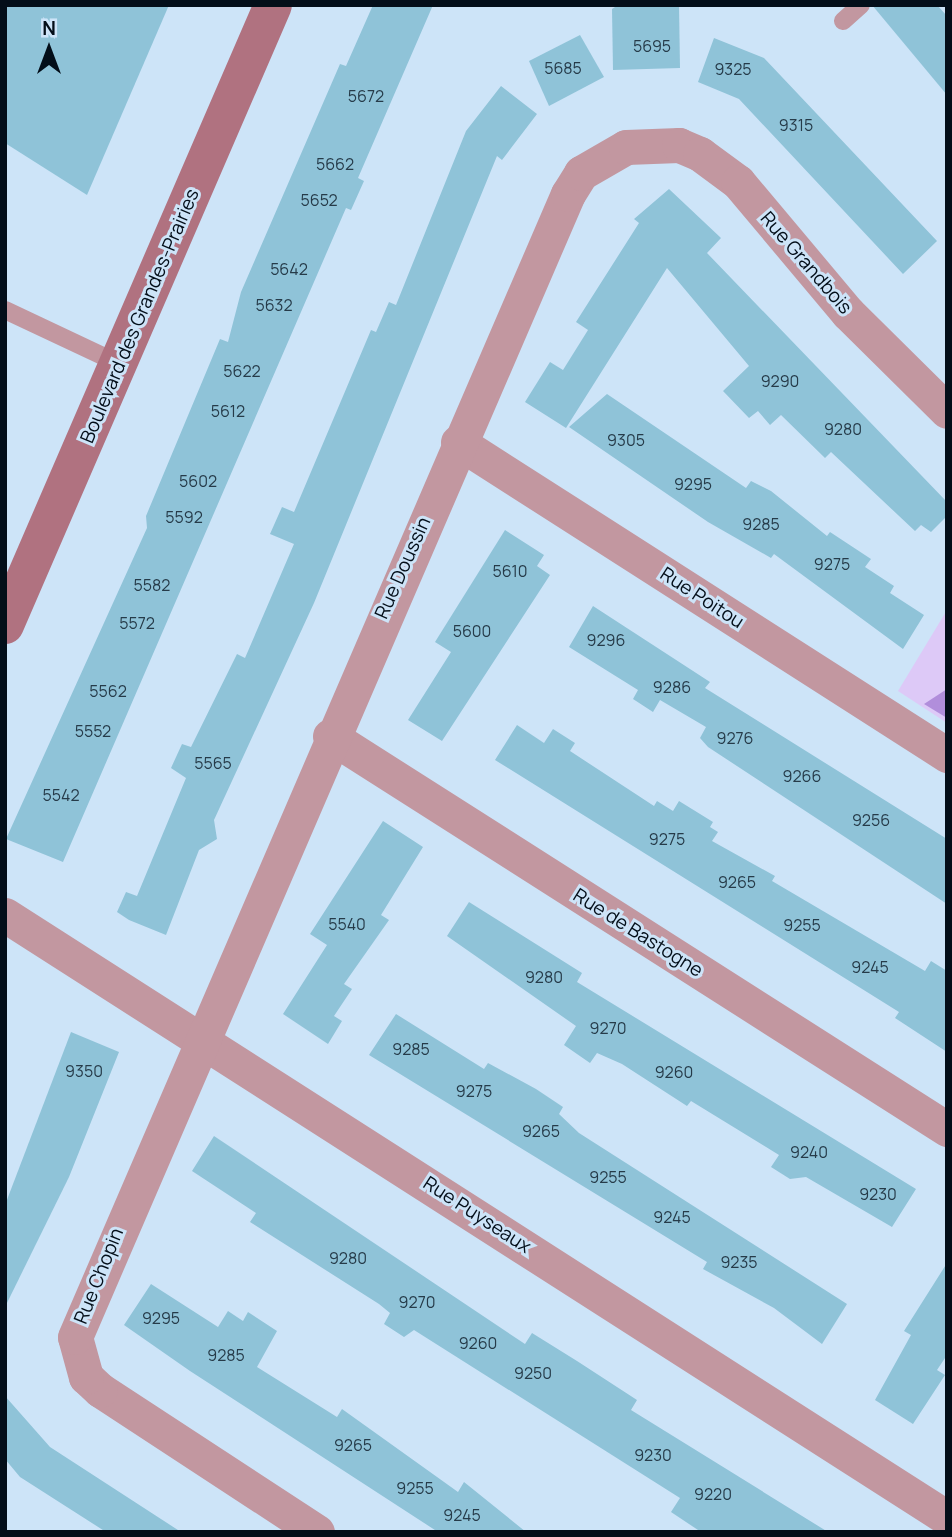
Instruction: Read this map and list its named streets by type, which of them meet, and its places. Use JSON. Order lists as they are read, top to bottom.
{
  "streets": {
    "main road": ["Boulevard des Grandes-Prairies"],
    "street": [
      "Rue Grandbois",
      "Rue Doussin",
      "Rue Poitou",
      "Rue de Bastogne",
      "Rue Puyseaux",
      "Rue Chopin"
    ]
  },
  "crossings": [
    ["Rue Grandbois", "Rue Doussin"],
    ["Rue Doussin", "Rue Poitou"],
    ["Rue Doussin", "Rue de Bastogne"],
    ["Rue Doussin", "Rue Puyseaux"],
    ["Rue Doussin", "Rue Chopin"],
    ["Rue Puyseaux", "Rue Chopin"]
  ],
  "house_numbers": [
    "5695",
    "5685",
    "9325",
    "5672",
    "9315",
    "5662",
    "5652",
    "5642",
    "5632",
    "5622",
    "9290",
    "5612",
    "9280",
    "9305",
    "5602",
    "9295",
    "5592",
    "9285",
    "9275",
    "5610",
    "5582",
    "5572",
    "5600",
    "9296",
    "9286",
    "5562",
    "5552",
    "9276",
    "5565",
    "9266",
    "5542",
    "9256",
    "9275",
    "9265",
    "5540",
    "9255",
    "9245",
    "9280",
    "9270",
    "9285",
    "9350",
    "9260",
    "9275",
    "9265",
    "9240",
    "9255",
    "9230",
    "9245",
    "9280",
    "9235",
    "9270",
    "9295",
    "9260",
    "9285",
    "9250",
    "9265",
    "9230",
    "9255",
    "9220",
    "9245"
  ],
  "north": "top"
}
